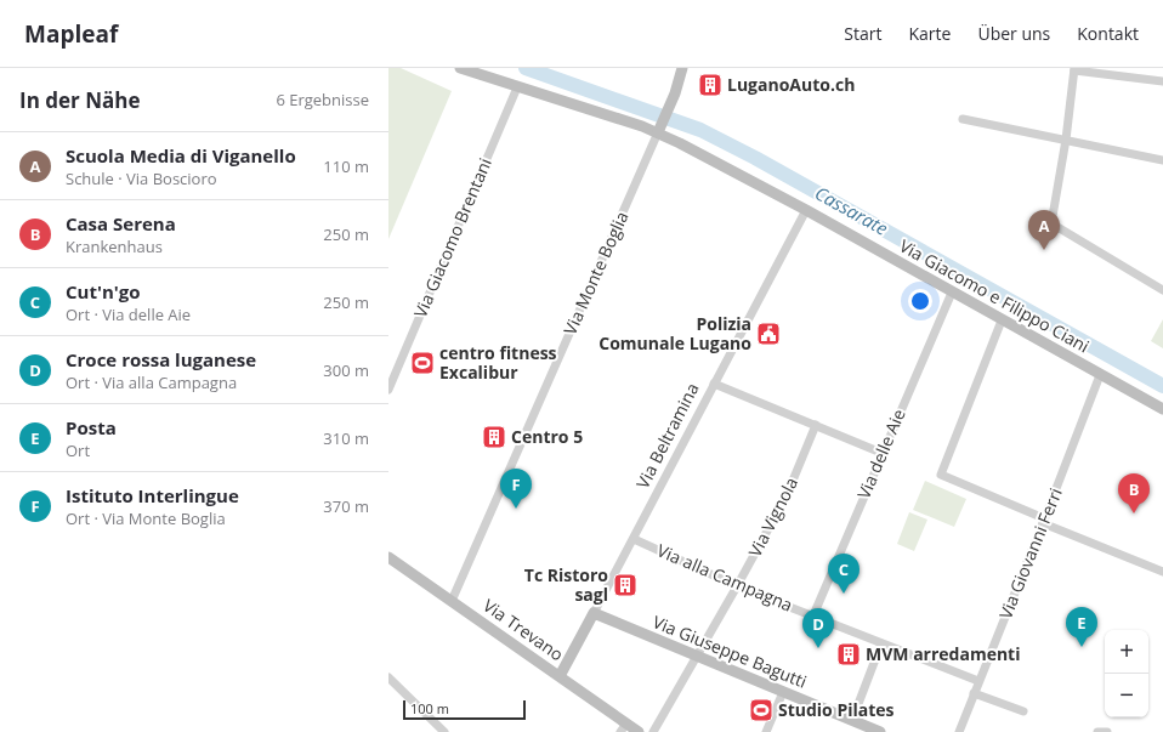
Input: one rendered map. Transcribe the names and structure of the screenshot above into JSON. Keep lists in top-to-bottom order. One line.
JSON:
{"streets":{"main road":["Via Giacomo e Filippo Ciani","Via Beltramina","Via Trevano","Via Giuseppe Bagutti"],"street":["Via Giacomo Brentani","Via Monte Boglia","Via delle Aie","Via Vignola","Via Giovanni Ferri","Via alla Campagna"]},"crossings":[["Via Giacomo Brentani","Via Giacomo e Filippo Ciani"],["Via Monte Boglia","Via Giacomo e Filippo Ciani"],["Via Monte Boglia","Via Trevano"],["Via Giacomo e Filippo Ciani","Via Beltramina"],["Via Giacomo e Filippo Ciani","Via delle Aie"],["Via Giacomo e Filippo Ciani","Via Giovanni Ferri"],["Via Beltramina","Via alla Campagna"],["Via Beltramina","Via Trevano"],["Via Beltramina","Via Giuseppe Bagutti"],["Via delle Aie","Via alla Campagna"],["Via Vignola","Via alla Campagna"],["Via Vignola","Via Giuseppe Bagutti"],["Via Giovanni Ferri","Via alla Campagna"]],"water":["Cassarate"],"places":{"building":["LuganoAuto.ch","Centro 5","Tc Ristoro sagl","MVM arredamenti"],"public building":["Polizia Comunale Lugano"],"sports":["centro fitness Excalibur","Studio Pilates"]},"scale_bar":"100 m","page":{"header":"Mapleaf","nav":["Start","Karte","Über uns","Kontakt"],"heading":["In der Nähe","6 Ergebnisse"],"list":[{"mark":"A","name":"Scuola Media di Viganello","note":"Schule · Via Boscioro","value":"110 m"},{"mark":"B","name":"Casa Serena","note":"Krankenhaus","value":"250 m"},{"mark":"C","name":"Cut'n'go","note":"Ort · Via delle Aie","value":"250 m"},{"mark":"D","name":"Croce rossa luganese","note":"Ort · Via alla Campagna","value":"300 m"},{"mark":"E","name":"Posta","note":"Ort","value":"310 m"},{"mark":"F","name":"Istituto Interlingue","note":"Ort · Via Monte Boglia","value":"370 m"}],"pins":["A","F","B","C","E","D"],"map_buttons":["+","−"],"scale":"100 m"}}
